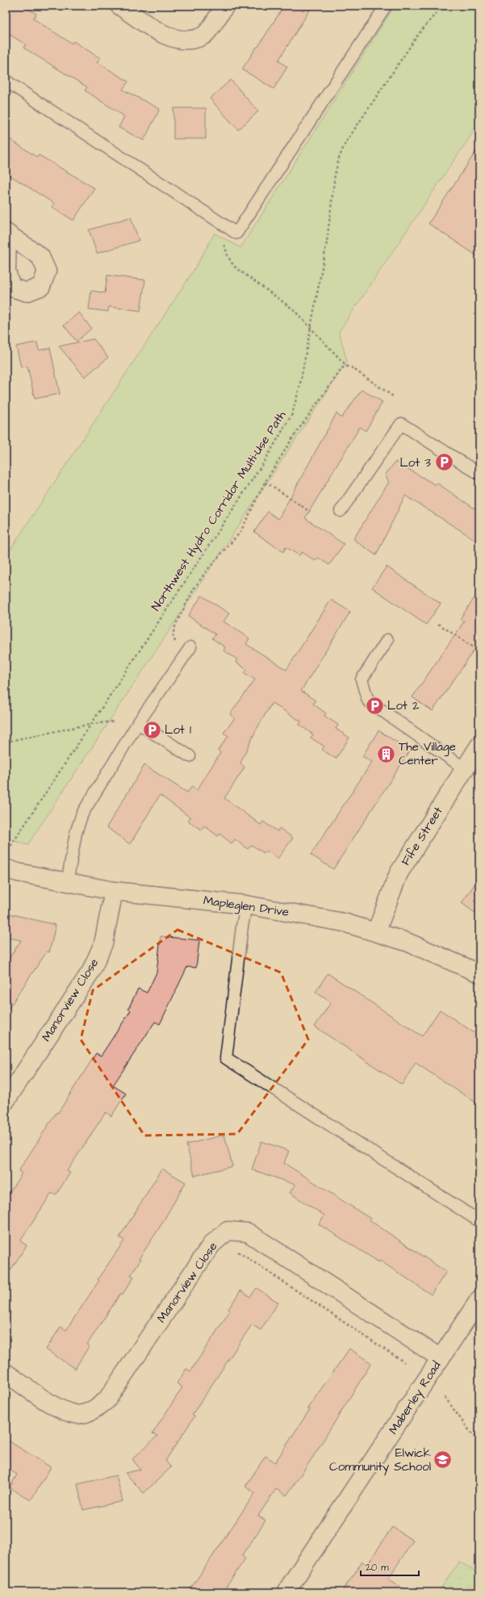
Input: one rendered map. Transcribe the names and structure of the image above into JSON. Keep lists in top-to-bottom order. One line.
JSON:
{"streets":{"street":["Fife Street","Mapleglen Drive","Manorview Close","Maberley Road"],"path":["Northwest Hydro Corridor Multi-Use Path"]},"crossings":[["Fife Street","Mapleglen Drive"],["Mapleglen Drive","Manorview Close"],["Manorview Close","Maberley Road"]],"places":{"parking":["Lot 3","Lot 2","Lot 1"],"building":["The Village Center"],"school or university":["Elwick Community School"]},"scale_bar":"20 m"}
